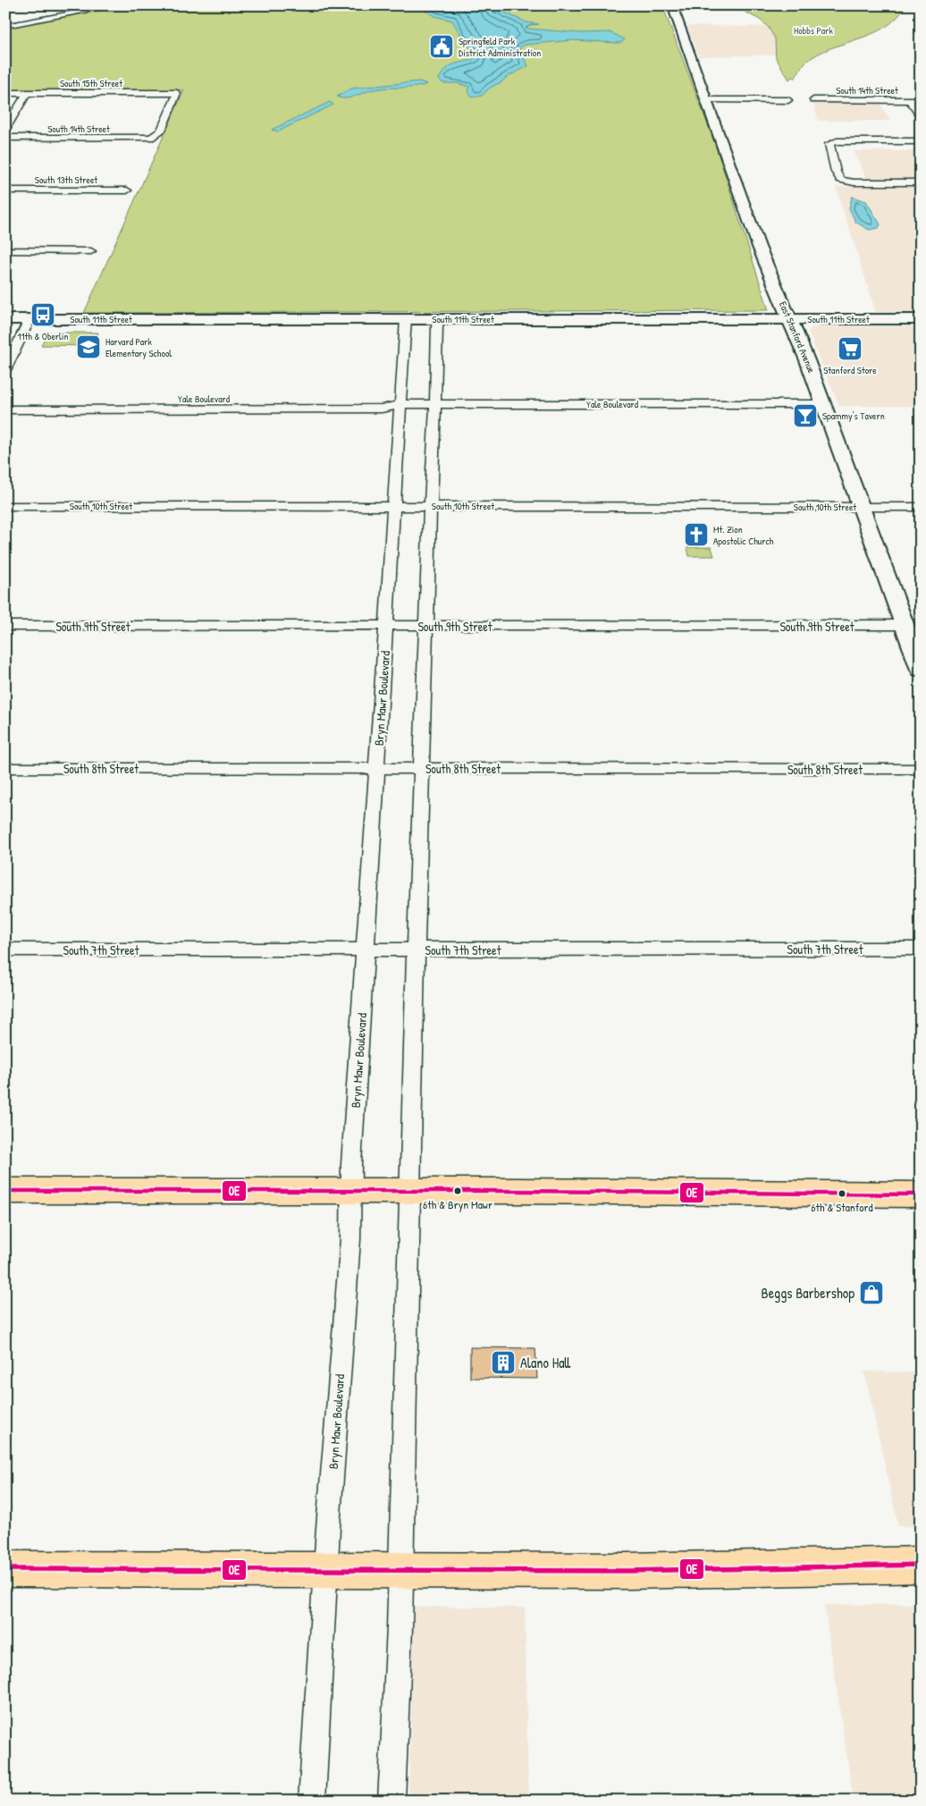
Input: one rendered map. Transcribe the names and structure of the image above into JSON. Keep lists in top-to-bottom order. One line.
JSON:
{"streets":{"main road":["South 11th Street","East Stanford Avenue"],"street":["South 15th Street","South 14th Street","South 13th Street","Yale Boulevard","South 10th Street","South 9th Street","Bryn Mawr Boulevard","South 8th Street","South 7th Street"]},"crossings":[["South 15th Street","South 14th Street"],["South 11th Street","East Stanford Avenue"],["South 11th Street","Bryn Mawr Boulevard"],["East Stanford Avenue","Yale Boulevard"],["East Stanford Avenue","South 10th Street"],["East Stanford Avenue","South 9th Street"],["Yale Boulevard","Bryn Mawr Boulevard"],["South 10th Street","Bryn Mawr Boulevard"],["South 9th Street","Bryn Mawr Boulevard"],["Bryn Mawr Boulevard","South 8th Street"],["Bryn Mawr Boulevard","South 7th Street"]],"parks":["Hobbs Park"],"places":{"public building":["Springfield Park District Administration"],"bus stop":["11th & Oberlin"],"school or university":["Harvard Park Elementary School"],"supermarket":["Stanford Store"],"bar":["Spammy's Tavern"],"church":["Mt. Zion Apostolic Church"],"other":["6th & Bryn Mawr","6th & Stanford"],"shop":["Beggs Barbershop"],"building":["Alano Hall"]},"lines":["transit line 0E"]}
